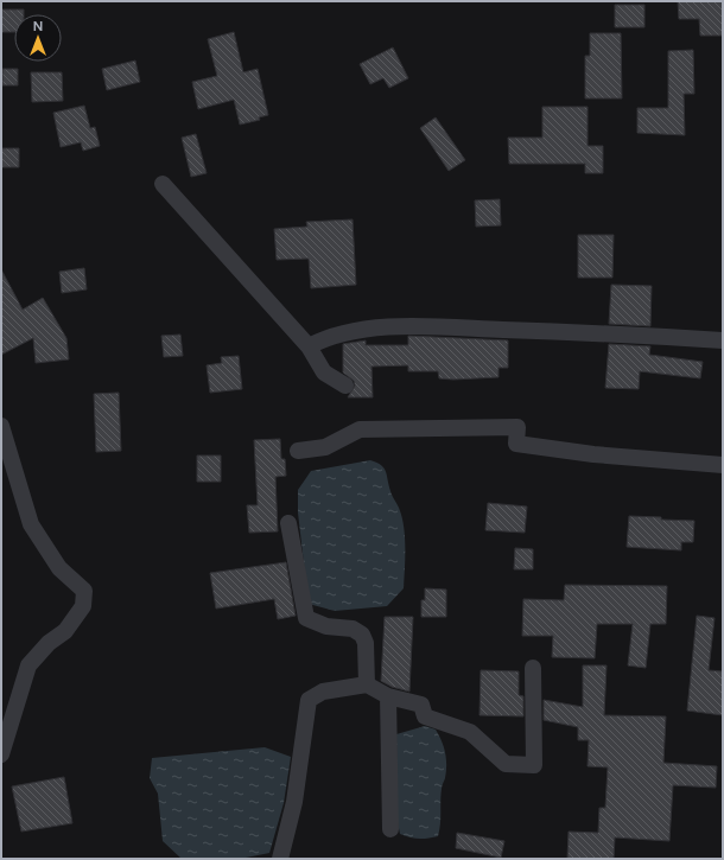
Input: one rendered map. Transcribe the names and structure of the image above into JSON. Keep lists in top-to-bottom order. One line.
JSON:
{"north":"top"}
